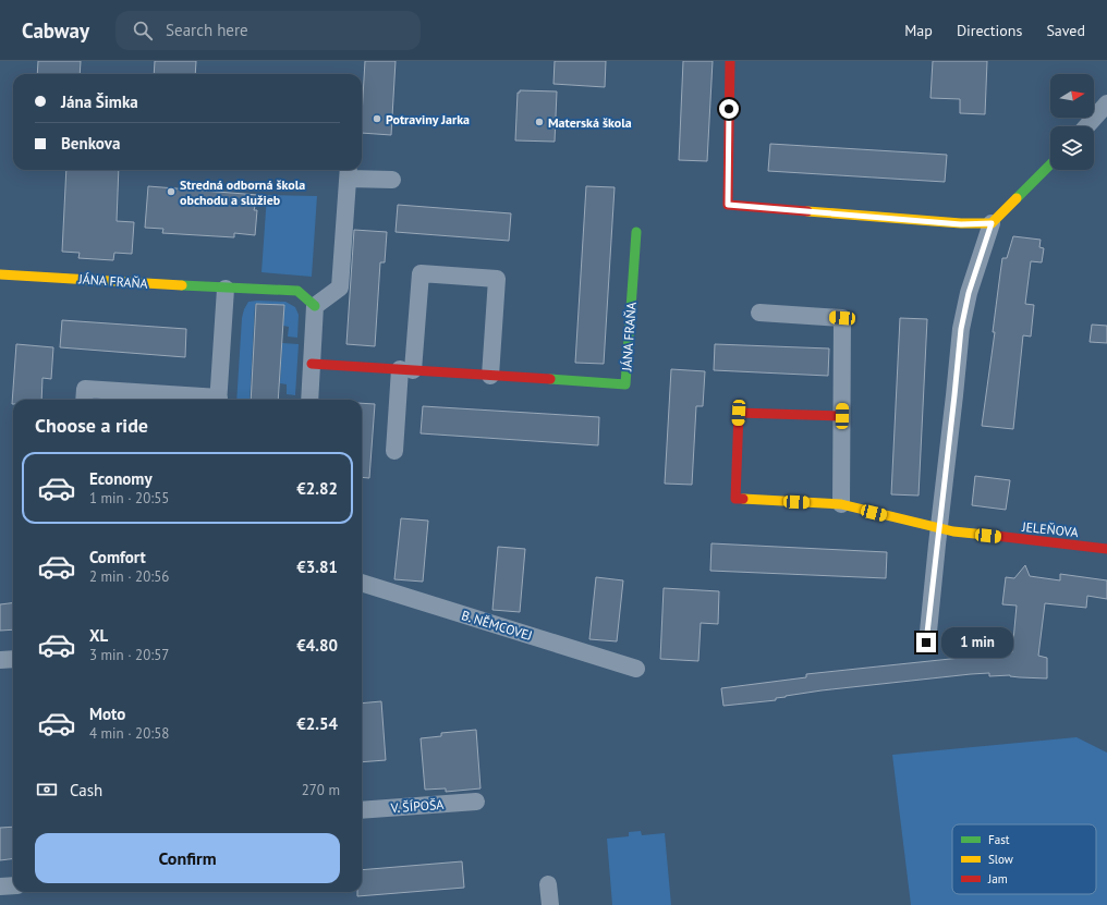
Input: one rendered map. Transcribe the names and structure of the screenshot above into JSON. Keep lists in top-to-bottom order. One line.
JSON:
{"streets":{"street":["JÁNA FRAŇA","JELEŇOVA","B. NĚMCOVEJ","V. ŠÍPOŠA"]},"places":["Potraviny Jarka","Materská škola","Stredná odborná škola obchodu a služieb"],"legend":["Fast","Slow","Jam"],"north":"right","page":{"header":"Cabway","search":"Search here","nav":["Map","Directions","Saved"],"banner":["Jána Šimka","Benkova"],"heading":"Choose a ride","list":[{"name":"Economy","note":"1 min · 20:55","value":"€2.82"},{"name":"Comfort","note":"2 min · 20:56","value":"€3.81"},{"name":"XL","note":"3 min · 20:57","value":"€4.80"},{"name":"Moto","note":"4 min · 20:58","value":"€2.54"}],"bubble":"1 min","pay":["Cash","270 m"],"buttons":"Confirm"}}
